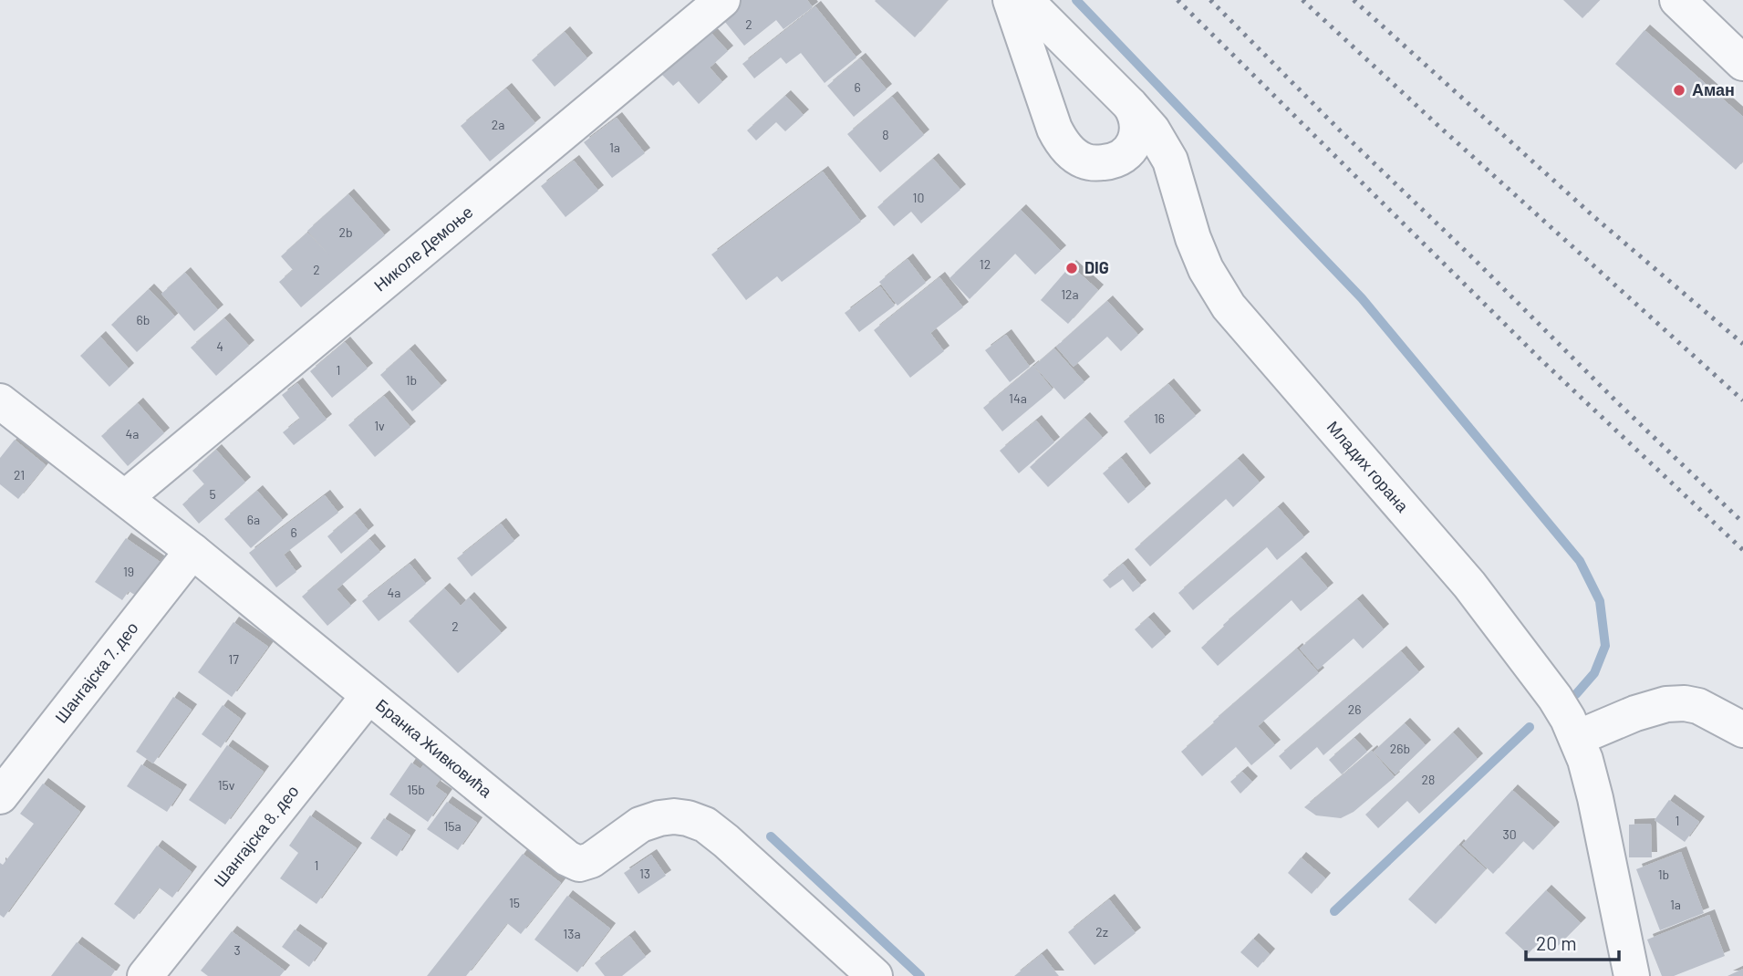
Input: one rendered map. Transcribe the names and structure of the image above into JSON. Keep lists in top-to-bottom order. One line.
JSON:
{"streets":{"street":["Николе Демоње","Младих горана","Шангајска 7. део","Бранка Живковића","Шангајска 8. део"]},"crossings":[["Николе Демоње","Бранка Живковића"],["Шангајска 7. део","Бранка Живковића"],["Бранка Живковића","Шангајска 8. део"]],"places":["Аман","DIG"],"house_numbers":["2","6","2a","8","1a","10","2b","12","2","12a","6b","4","1","1b","14a","16","1v","4a","21","5","6a","6","19","4a","2","17","26","26b","28","15v","15b","1","15a","30","1","13","1b","15","1a","2z","13a","3"],"scale_bar":"20 m"}
